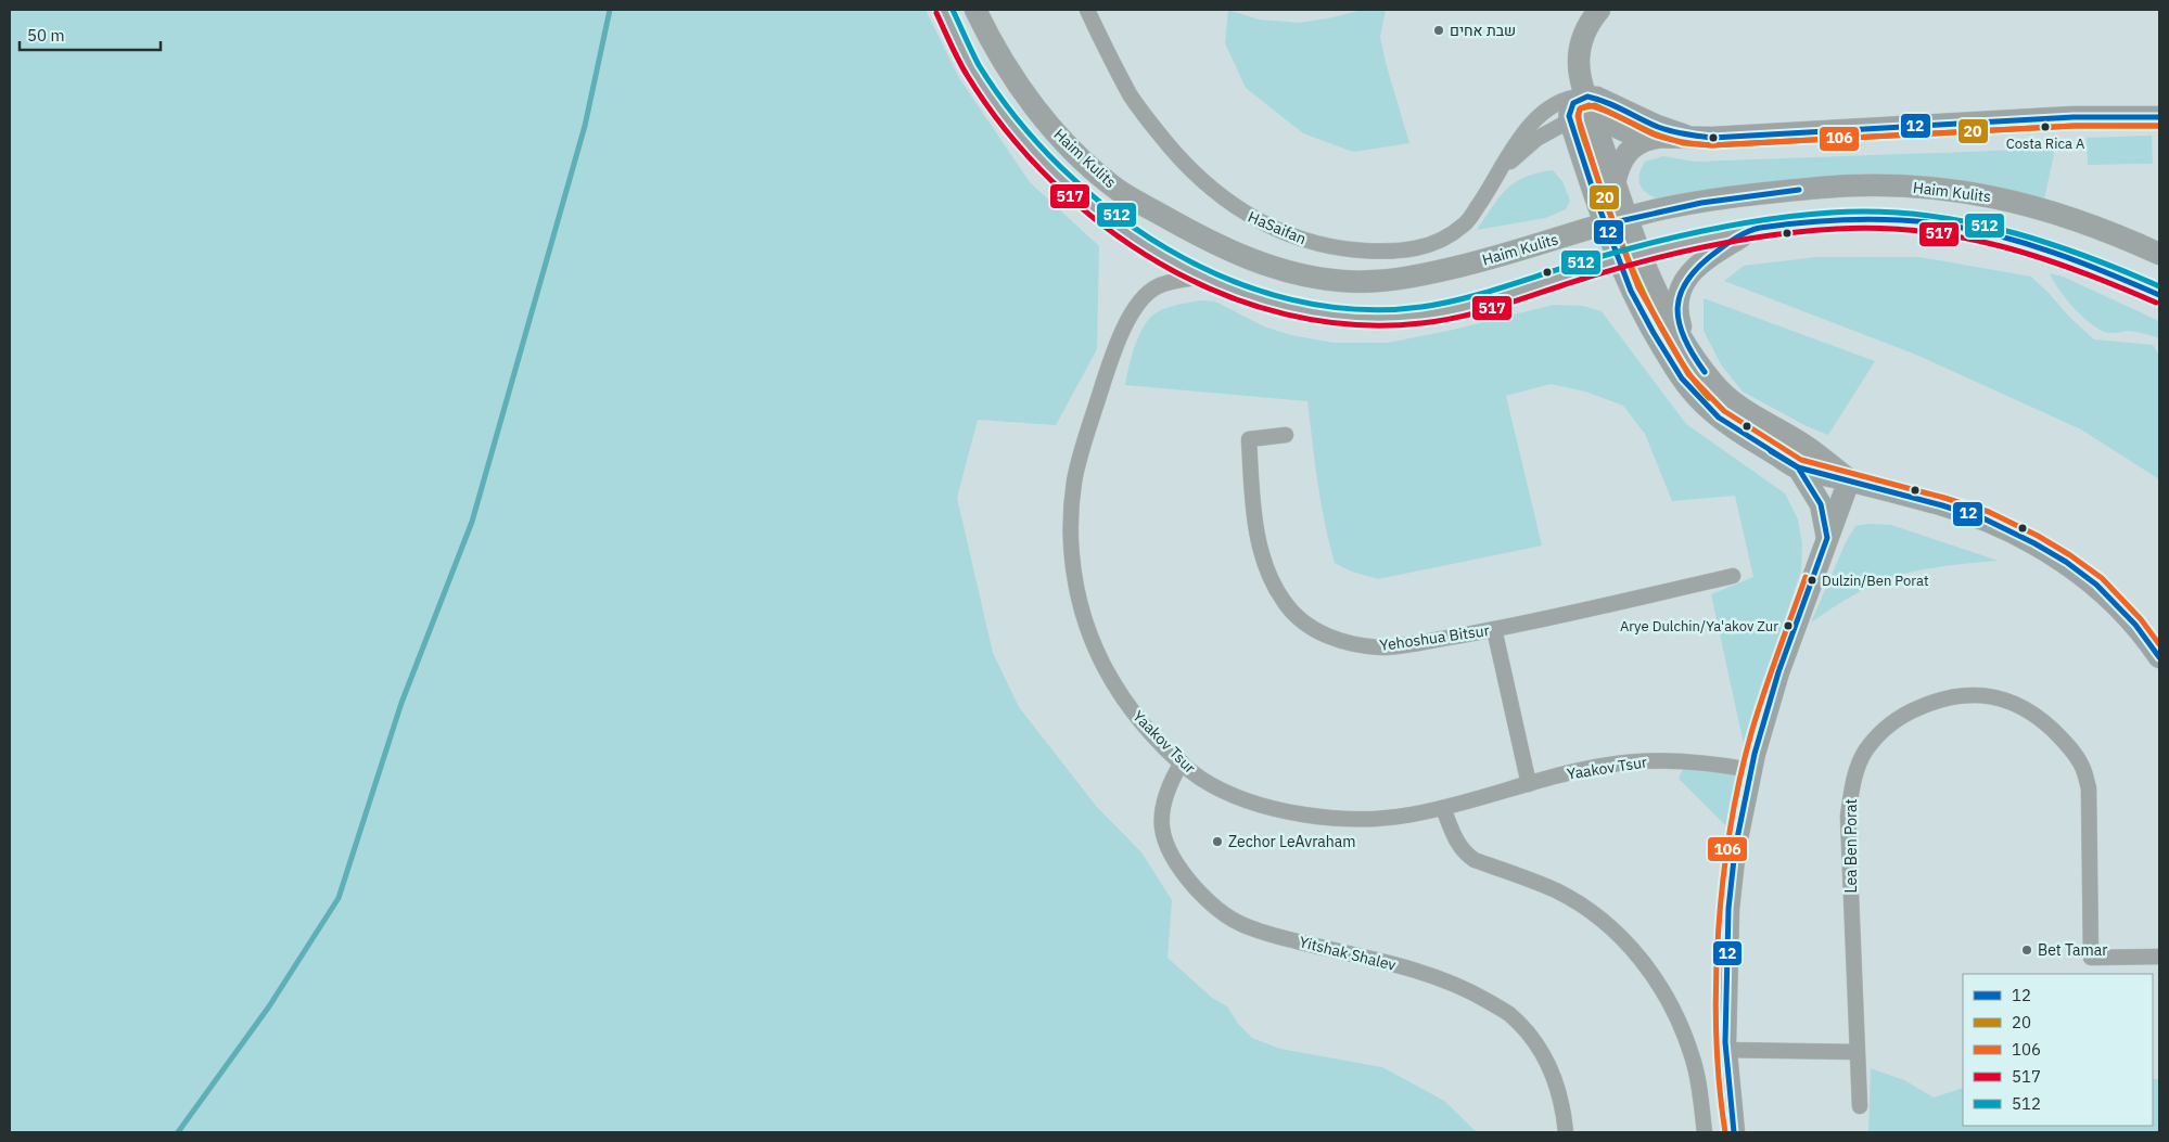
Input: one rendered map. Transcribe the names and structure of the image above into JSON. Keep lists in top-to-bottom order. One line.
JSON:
{"streets":{"street":["Haim Kulits","HaSaifan","Yehoshua Bitsur","Yaakov Tsur","Lea Ben Porat","Yitshak Shalev"]},"crossings":[["Haim Kulits","Yaakov Tsur"],["Yaakov Tsur","Yitshak Shalev"]],"places":["שבת אחים","Costa Rica A","Dulzin/Ben Porat","Arye Dulchin/Ya'akov Zur","Zechor LeAvraham","Bet Tamar"],"lines":["transit line 512","transit line 517","transit line 12","transit line 20","transit line 106"],"legend":["12","20","106","517","512"],"scale_bar":"50 m"}
